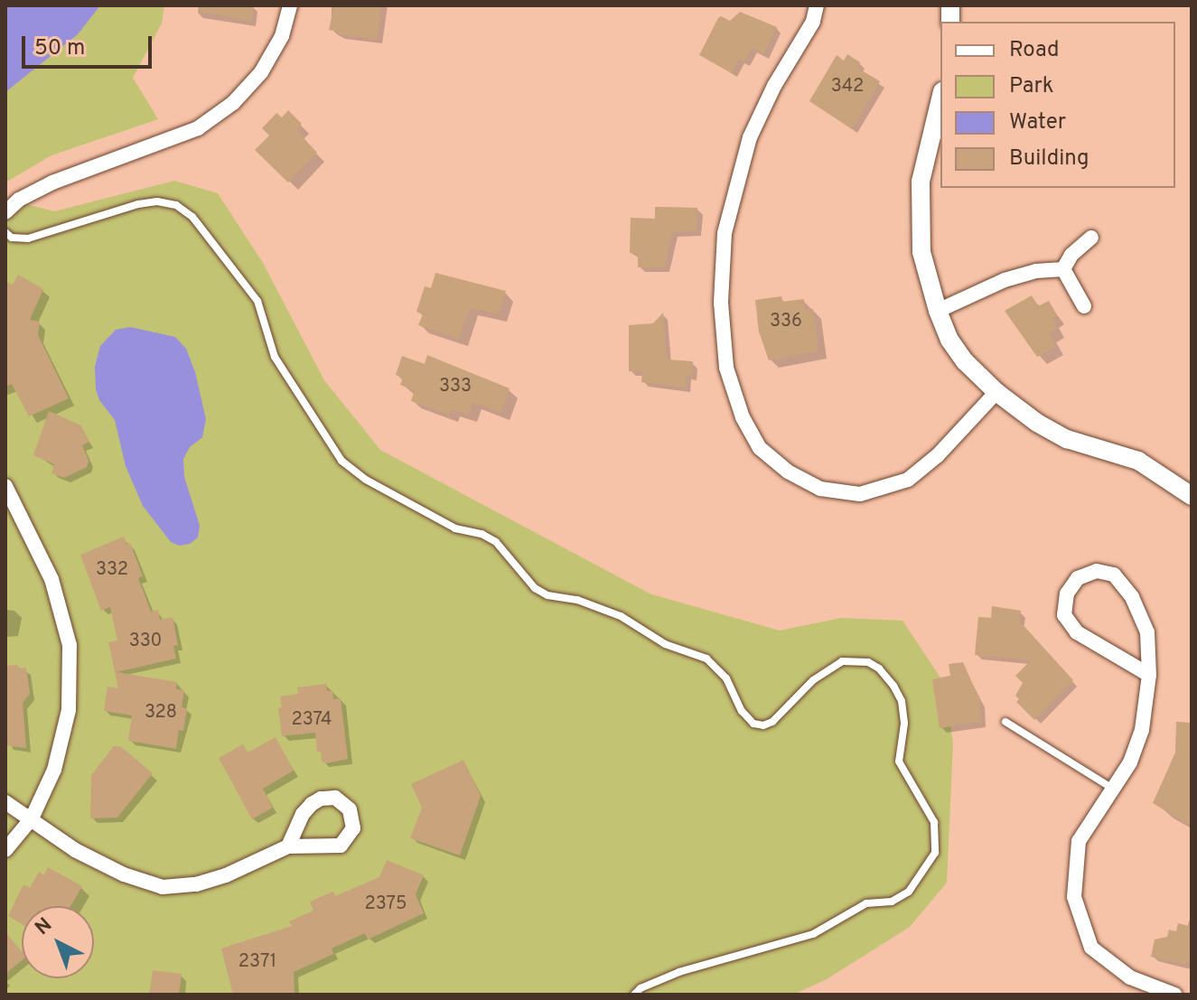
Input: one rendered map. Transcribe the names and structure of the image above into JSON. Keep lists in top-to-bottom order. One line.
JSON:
{"house_numbers":["342","336","333","332","330","328","2374","2375","2371"],"legend":["Road","Park","Water","Building"],"scale_bar":"50 m","north":"top left"}
